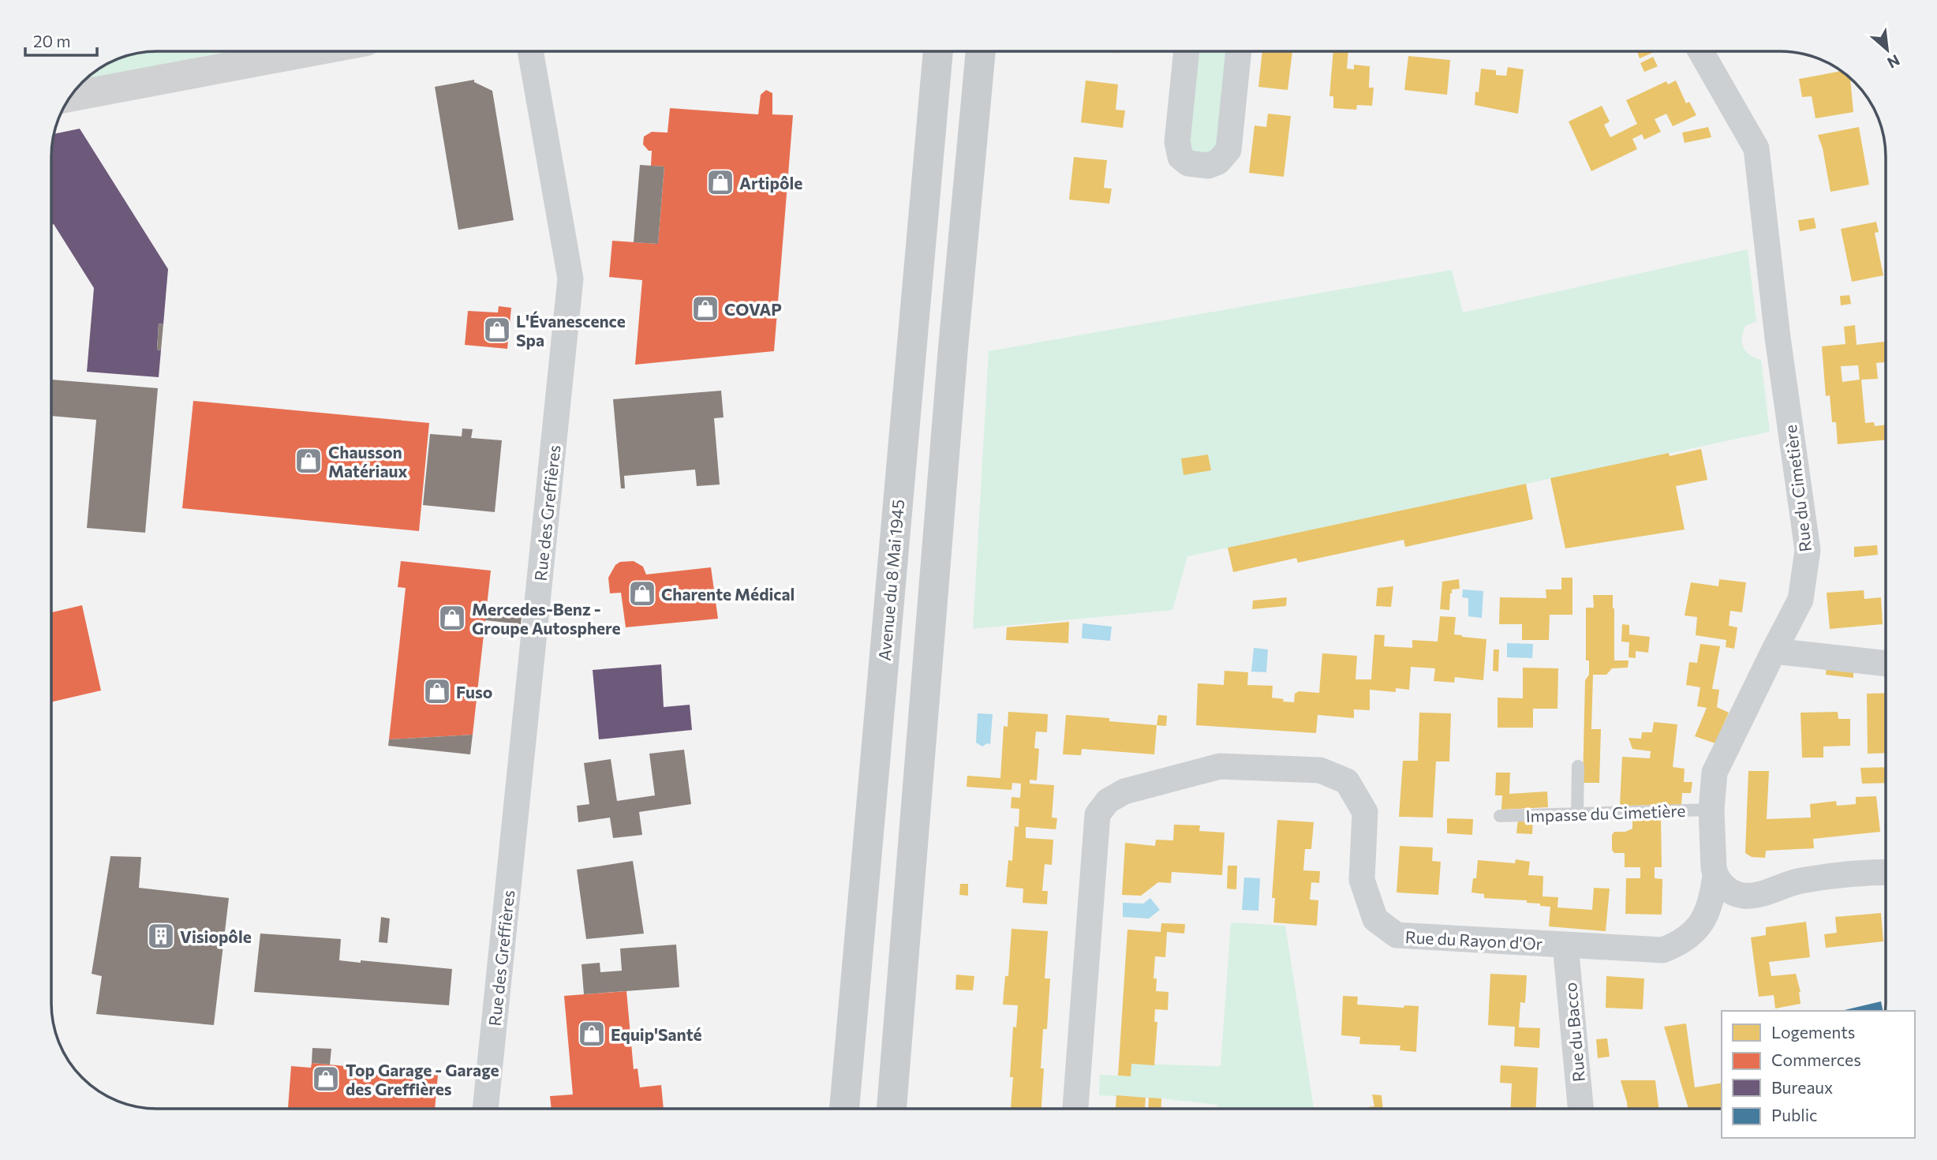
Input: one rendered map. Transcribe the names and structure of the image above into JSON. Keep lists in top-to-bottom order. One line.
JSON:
{"streets":{"main road":["Avenue du 8 Mai 1945"],"street":["Rue du Cimetière","Rue des Greffières","Rue du Rayon d'Or","Rue du Bacco"],"lane":["Impasse du Cimetière"]},"crossings":[["Rue du Cimetière","Impasse du Cimetière"],["Rue du Cimetière","Rue du Rayon d'Or"],["Rue du Rayon d'Or","Rue du Bacco"]],"places":{"shop":["Artipôle","COVAP","L'Évanescence Spa","Chausson Matériaux","Charente Médical","Mercedes-Benz - Groupe Autosphere","Fuso","Equip'Santé","Top Garage - Garage des Greffières"],"building":["Visiopôle"]},"legend":["Logements","Commerces","Bureaux","Public"],"scale_bar":"20 m","north":"bottom right"}
